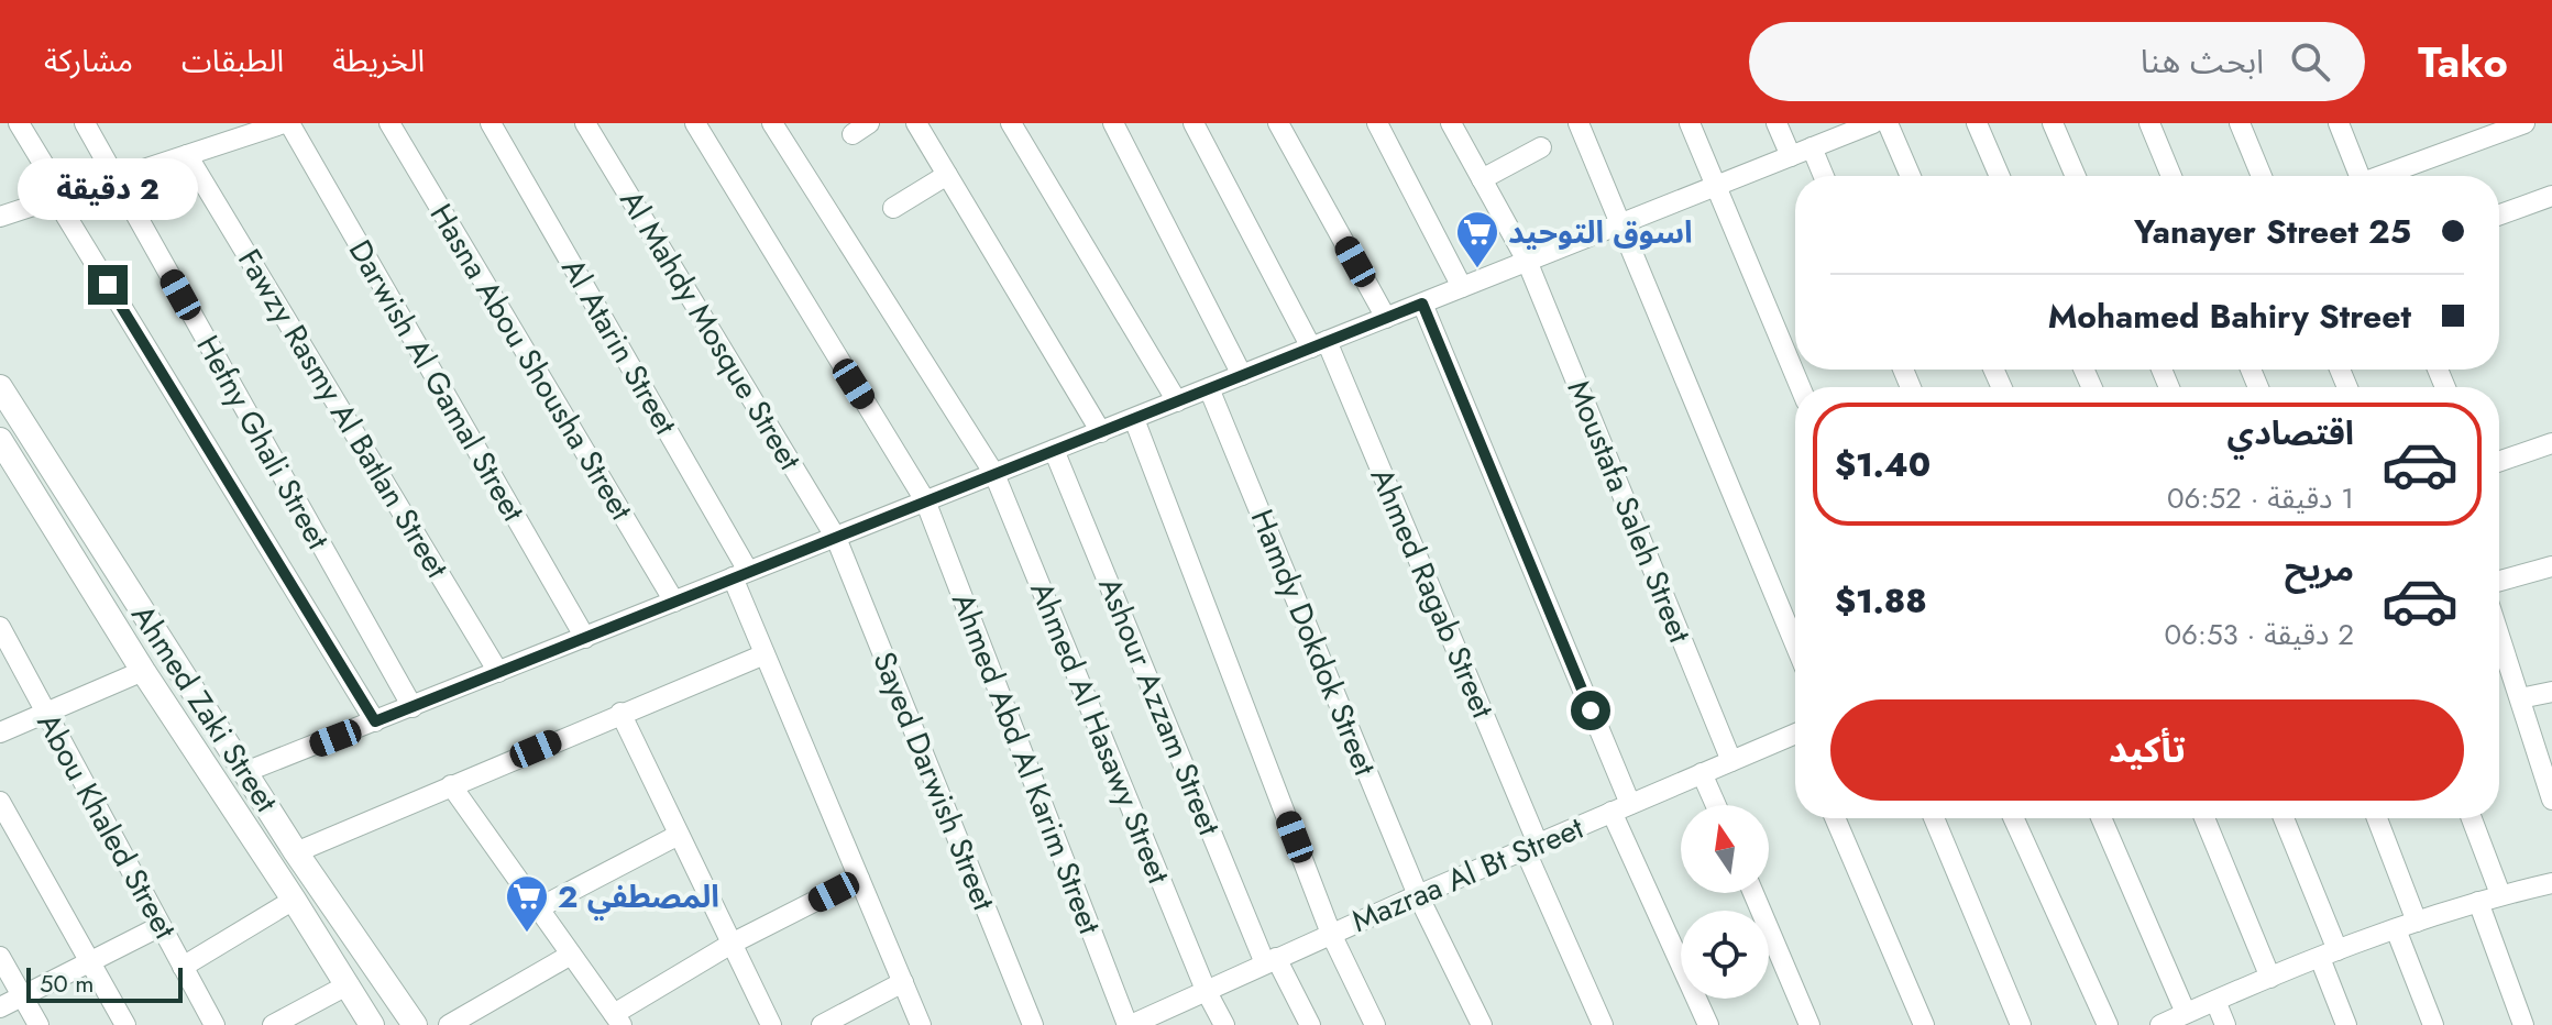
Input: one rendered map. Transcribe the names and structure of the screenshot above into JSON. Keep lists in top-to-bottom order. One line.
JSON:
{"streets":{"street":["Al Mahdy Mosque Street","Al Atarin Street","Hasna Abou Shousha Street","Darwish Al Gamal Street","Fawzy Rasmy Al Batlan Street","Hefny Ghali Street","Moustafa Saleh Street","Ahmed Ragab Street","Hamdy Dokdok Street","Ashour Azzam Street","Ahmed Zaki Street","Ahmed Al Hasawy Street","Ahmed Abd Al Karim Street","Sayed Darwish Street","Abou Khaled Street","Mazraa Al Bt Street"]},"crossings":[["Al Mahdy Mosque Street","Sayed Darwish Street"],["Moustafa Saleh Street","Mazraa Al Bt Street"],["Ahmed Ragab Street","Mazraa Al Bt Street"],["Hamdy Dokdok Street","Mazraa Al Bt Street"],["Ashour Azzam Street","Mazraa Al Bt Street"],["Ahmed Al Hasawy Street","Mazraa Al Bt Street"],["Ahmed Abd Al Karim Street","Mazraa Al Bt Street"]],"places":{"supermarket":["اسوق التوحيد","المصطفي 2"]},"scale_bar":"50 m","north":"top","page":{"header":"Tako","search":"ابحث هنا","nav":["الخريطة","الطبقات","مشاركة"],"bubble":"2 دقيقة","banner":["25 Yanayer Street","Mohamed Bahiry Street"],"list":[{"name":"اقتصادي","note":"1 دقيقة · 06:52","value":"$1.40"},{"name":"مريح","note":"2 دقيقة · 06:53","value":"$1.88"}],"buttons":"تأكيد","scale":"50 m"}}
